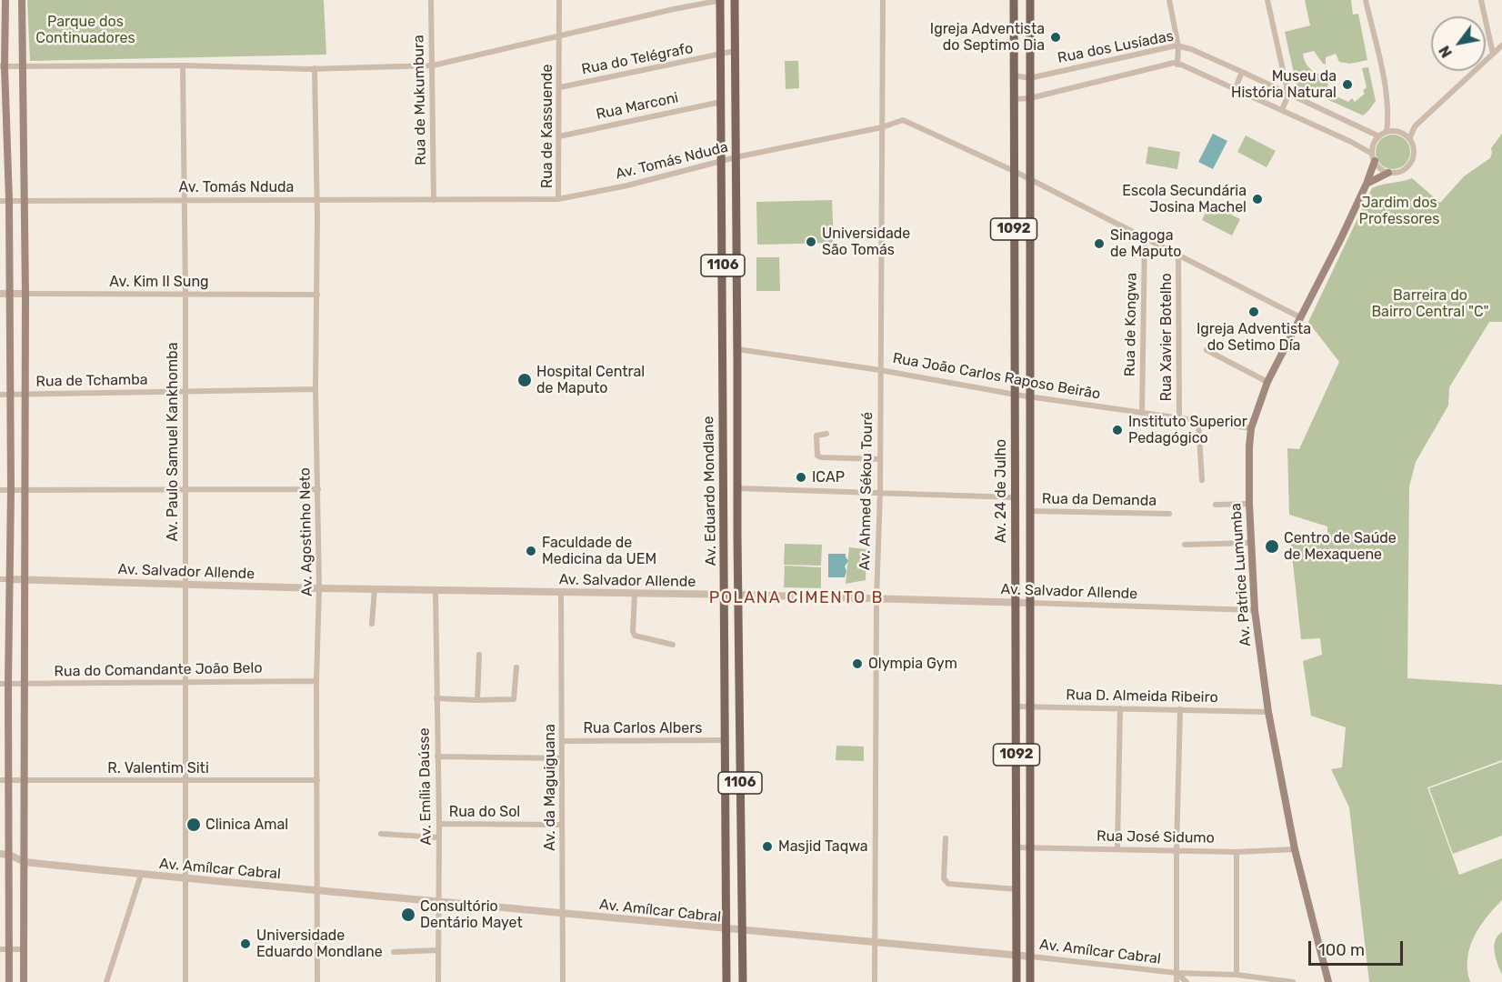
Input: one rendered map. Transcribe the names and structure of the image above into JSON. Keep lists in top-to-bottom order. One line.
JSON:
{"streets":{"main road":["1092","1106","Av. Eduardo Mondlane","Av. 24 de Julho","Av. Patrice Lumumba"],"street":["Rua dos Lusíadas","Rua do Telégrafo","Rua de Mukumbura","Rua Marconi","Rua de Kassuende","Av. Tomás Nduda","Av. Kim II Sung","Rua de Kongwa","Rua Xavier Botelho","Rua João Carlos Raposo Beirão","Rua de Tchamba","Av. Paulo Samuel Kankhomba","Av. Ahmed Sékou Touré","Rua da Demanda","Av. Agostinho Neto","Av. Salvador Allende","Rua do Comandante João Belo","Rua D. Almeida Ribeiro","Rua Carlos Albers","R. Valentim Siti","Av. Emília Daússe","Av. da Maguiguana","Rua do Sol","Rua José Sidumo","Av. Amílcar Cabral"]},"crossings":[["Rua dos Lusíadas","Av. 24 de Julho"],["Rua dos Lusíadas","Av. Patrice Lumumba"],["Rua do Telégrafo","Rua de Kassuende"],["Rua do Telégrafo","Av. Eduardo Mondlane"],["Rua de Mukumbura","Av. Tomás Nduda"],["Rua Marconi","Rua de Kassuende"],["Rua Marconi","Av. Eduardo Mondlane"],["Rua de Kassuende","Av. Tomás Nduda"],["Av. Tomás Nduda","Rua de Kongwa"],["Av. Tomás Nduda","Rua Xavier Botelho"],["Av. Tomás Nduda","Av. Paulo Samuel Kankhomba"],["Av. Tomás Nduda","Av. Eduardo Mondlane"],["Av. Tomás Nduda","Av. Ahmed Sékou Touré"],["Av. Tomás Nduda","Av. 24 de Julho"],["Av. Tomás Nduda","Av. Agostinho Neto"],["Av. Tomás Nduda","Av. Patrice Lumumba"],["1106","Av. Eduardo Mondlane"],["1106","Av. Amílcar Cabral"],["Av. Kim II Sung","Av. Paulo Samuel Kankhomba"],["Av. Kim II Sung","Av. Agostinho Neto"],["Rua de Kongwa","Rua João Carlos Raposo Beirão"],["Rua Xavier Botelho","Rua João Carlos Raposo Beirão"],["Rua João Carlos Raposo Beirão","Av. Eduardo Mondlane"],["Rua João Carlos Raposo Beirão","Av. Ahmed Sékou Touré"],["Rua João Carlos Raposo Beirão","Av. 24 de Julho"],["Rua João Carlos Raposo Beirão","Av. Patrice Lumumba"],["Rua de Tchamba","Av. Paulo Samuel Kankhomba"],["Rua de Tchamba","Av. Agostinho Neto"],["Av. Paulo Samuel Kankhomba","Av. Salvador Allende"],["Av. Paulo Samuel Kankhomba","Rua do Comandante João Belo"],["Av. Paulo Samuel Kankhomba","R. Valentim Siti"],["Av. Paulo Samuel Kankhomba","Av. Amílcar Cabral"],["Av. Eduardo Mondlane","Av. Salvador Allende"],["Av. Eduardo Mondlane","Rua Carlos Albers"],["Av. Eduardo Mondlane","Av. Amílcar Cabral"],["Av. Ahmed Sékou Touré","Av. Salvador Allende"],["Av. Ahmed Sékou Touré","Av. Amílcar Cabral"],["Av. 24 de Julho","Rua da Demanda"],["Av. 24 de Julho","Av. Salvador Allende"],["Av. 24 de Julho","Rua D. Almeida Ribeiro"],["Av. 24 de Julho","Rua José Sidumo"],["Av. 24 de Julho","Av. Amílcar Cabral"],["Av. Agostinho Neto","Av. Salvador Allende"],["Av. Agostinho Neto","Rua do Comandante João Belo"],["Av. Agostinho Neto","R. Valentim Siti"],["Av. Agostinho Neto","Av. Amílcar Cabral"],["Av. Salvador Allende","Av. Patrice Lumumba"],["Av. Salvador Allende","Av. Emília Daússe"],["Av. Salvador Allende","Av. da Maguiguana"],["Av. Patrice Lumumba","Rua D. Almeida Ribeiro"],["Av. Patrice Lumumba","Rua José Sidumo"],["Rua Carlos Albers","Av. da Maguiguana"],["Av. Emília Daússe","Rua do Sol"],["Av. Emília Daússe","Av. Amílcar Cabral"],["Av. da Maguiguana","Rua do Sol"],["Av. da Maguiguana","Av. Amílcar Cabral"]],"districts":["POLANA CIMENTO B"],"parks":["Parque dos Continuadores","Jardim dos Professores","Barreira do Bairro Central \"C\""],"places":["Igreja Adventista do Septimo Dia","Museu da História Natural","Escola Secundária Josina Machel","Universidade São Tomás","Sinagoga de Maputo","Igreja Adventista do Setimo Día","Hospital Central de Maputo","Instituto Superior Pedagógico","ICAP","Centro de Saúde de Mexaquene","Faculdade de Medicina da UEM","Olympia Gym","Clinica Amal","Masjid Taqwa","Consultório Dentário Mayet","Universidade Eduardo Mondlane"],"scale_bar":"100 m","north":"bottom left"}
